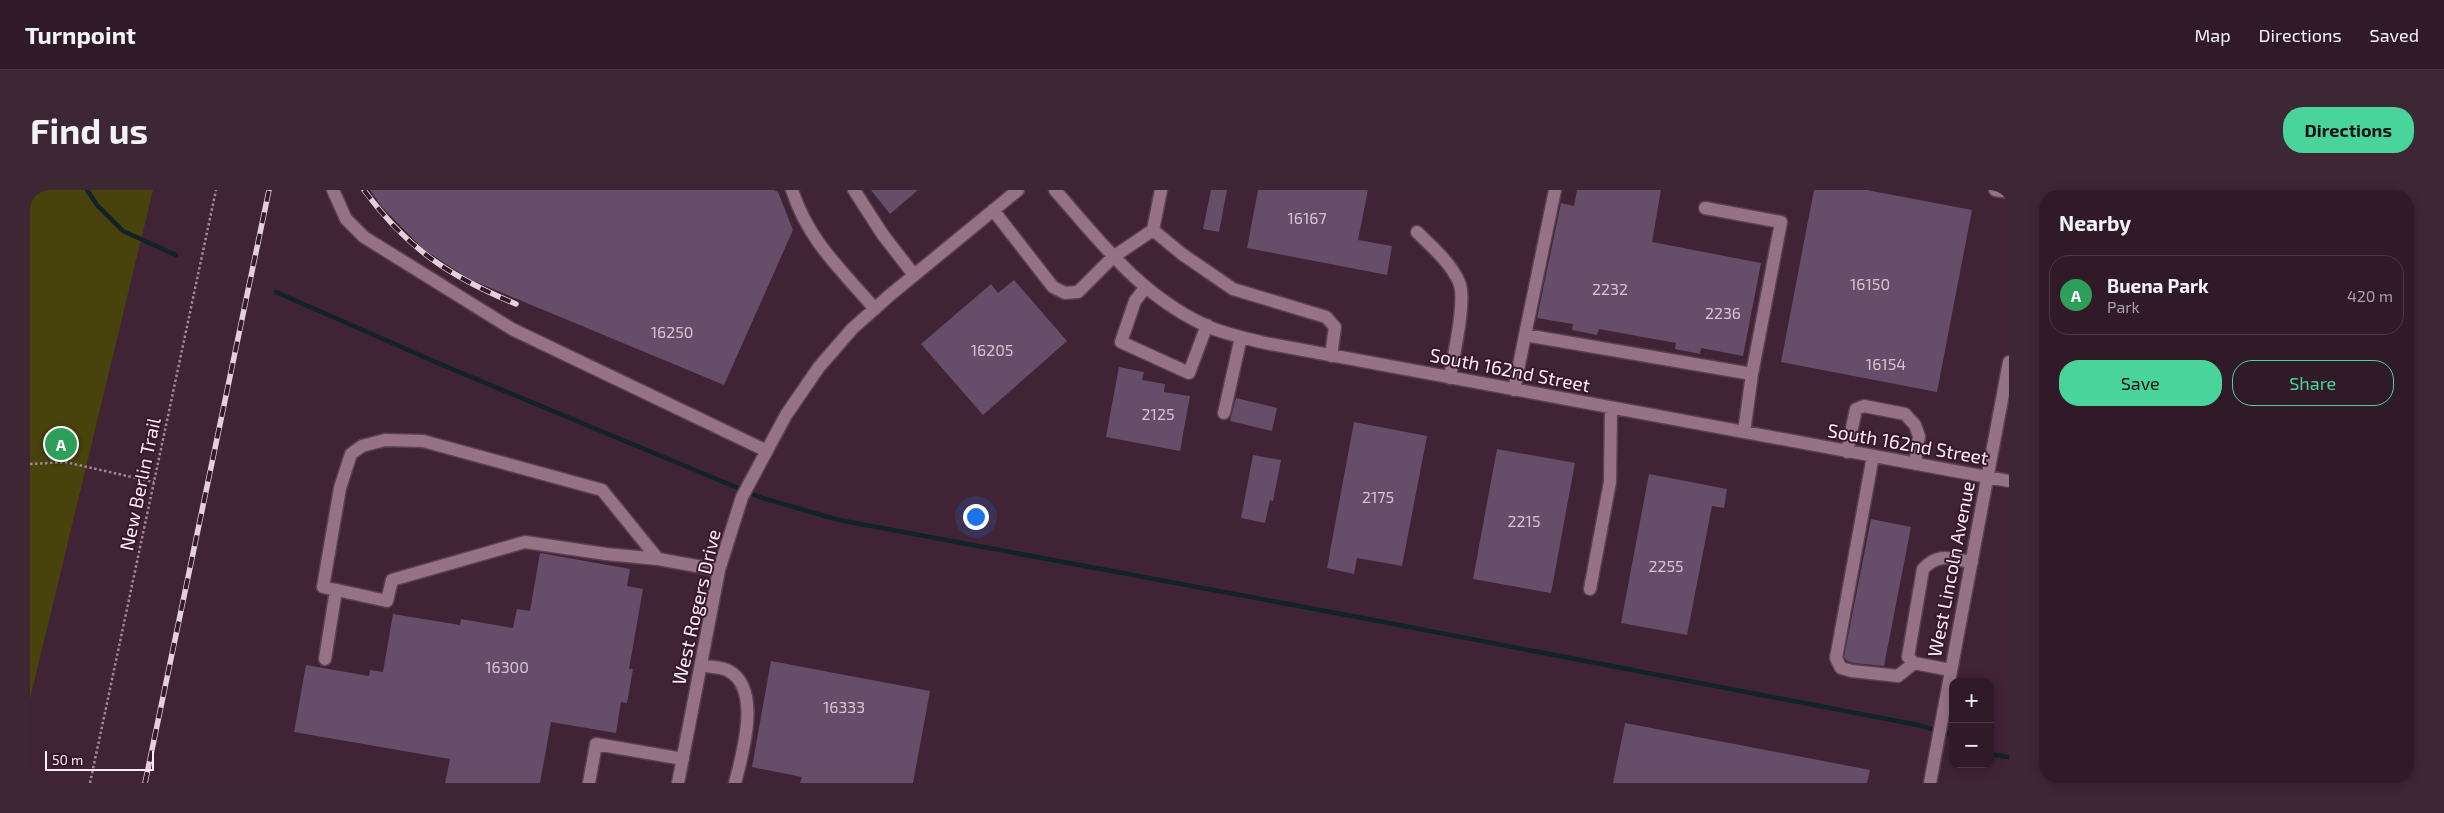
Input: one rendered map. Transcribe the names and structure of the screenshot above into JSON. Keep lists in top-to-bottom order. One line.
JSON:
{"streets":{"street":["South 162nd Street","West Lincoln Avenue","West Rogers Drive"],"path":["New Berlin Trail"]},"crossings":[["South 162nd Street","West Lincoln Avenue"]],"house_numbers":["16167","16150","2232","2236","16250","16205","16154","2125","2175","2215","2255","16300","16333"],"scale_bar":"50 m","page":{"header":"Turnpoint","nav":["Map","Directions","Saved"],"buttons":["Directions",["Save","Share"]],"title":"Find us","heading":"Nearby","list":[{"mark":"A","name":"Buena Park","note":"Park","value":"420 m"}],"pins":"A","map_buttons":["+","−"],"scale":"50 m"}}
